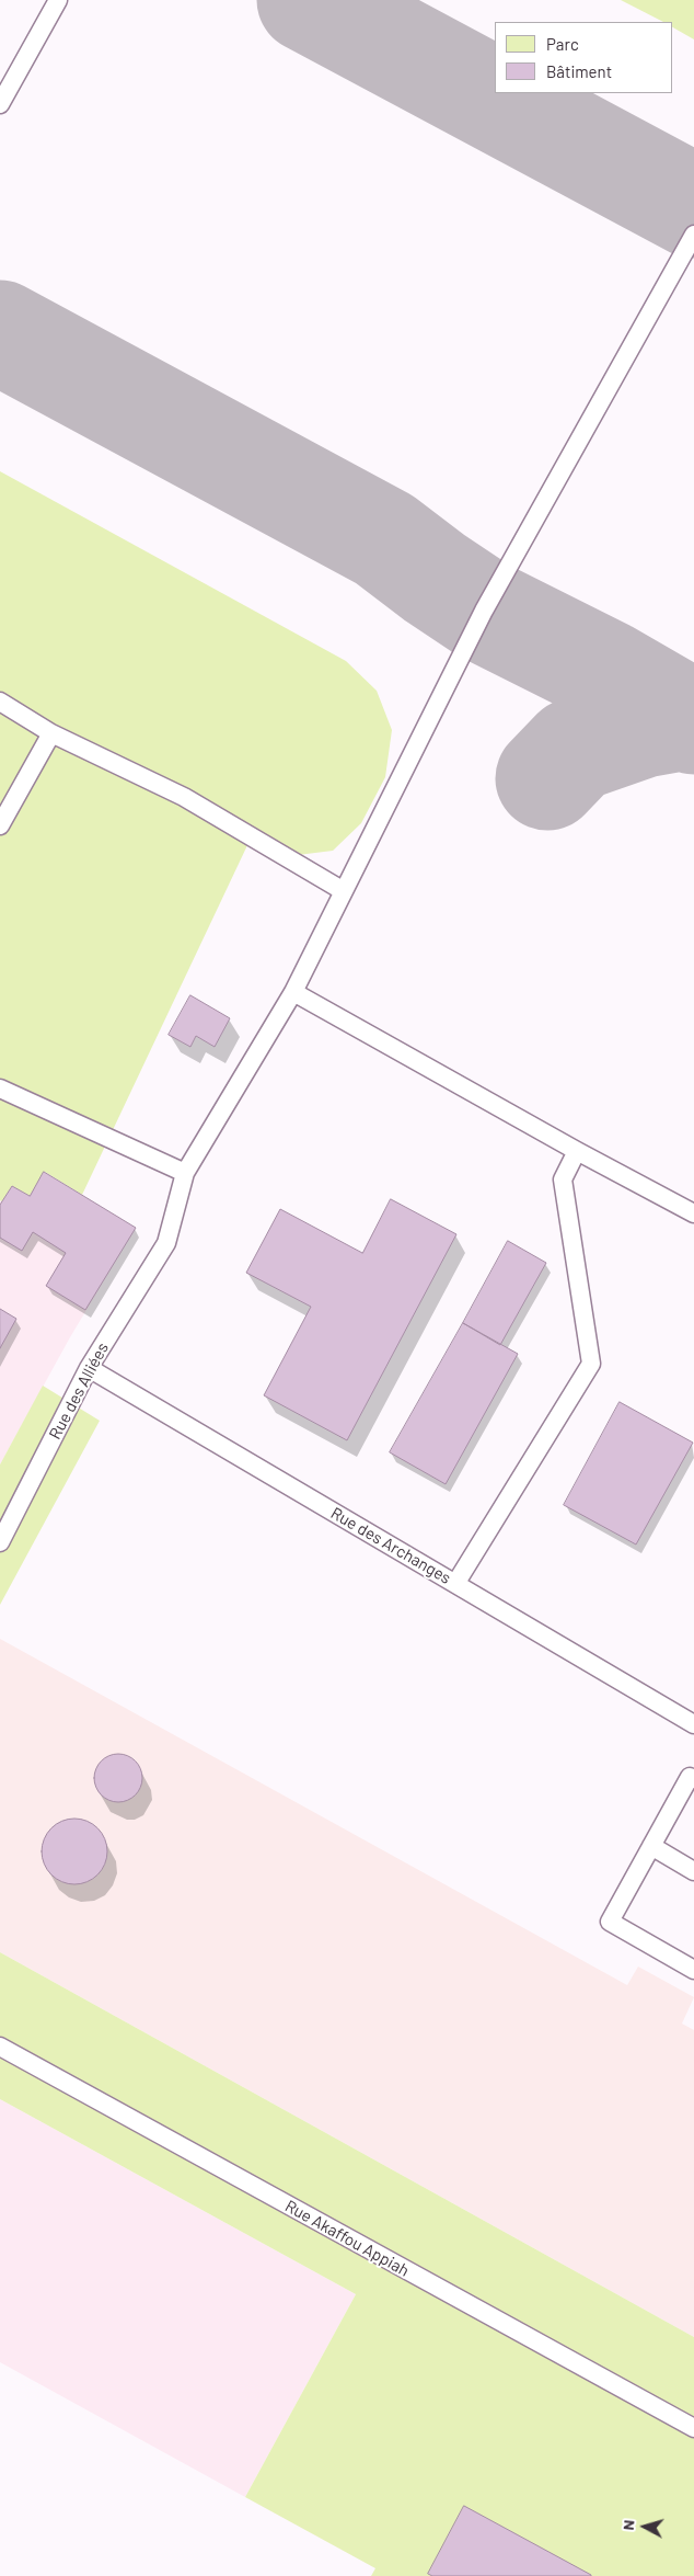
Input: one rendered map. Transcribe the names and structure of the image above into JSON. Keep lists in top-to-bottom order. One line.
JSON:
{"streets":{"lane":["Rue des Alliées","Rue des Archanges","Rue Akaffou Appiah"]},"crossings":[["Rue des Alliées","Rue des Archanges"]],"legend":["Parc","Bâtiment"],"north":"left"}
